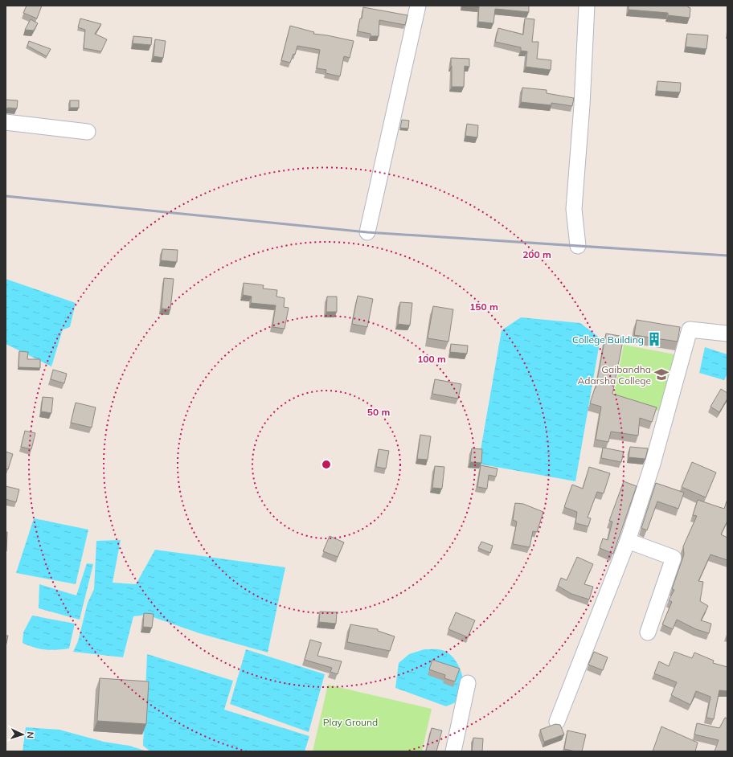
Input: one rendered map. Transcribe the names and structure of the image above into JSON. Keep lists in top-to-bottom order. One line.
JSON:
{"parks":["Play Ground"],"places":{"building":["College Building"],"school or university":["Gaibandha Adarsha College"]},"north":"right","rings":["200 m","150 m","100 m","50 m"]}
